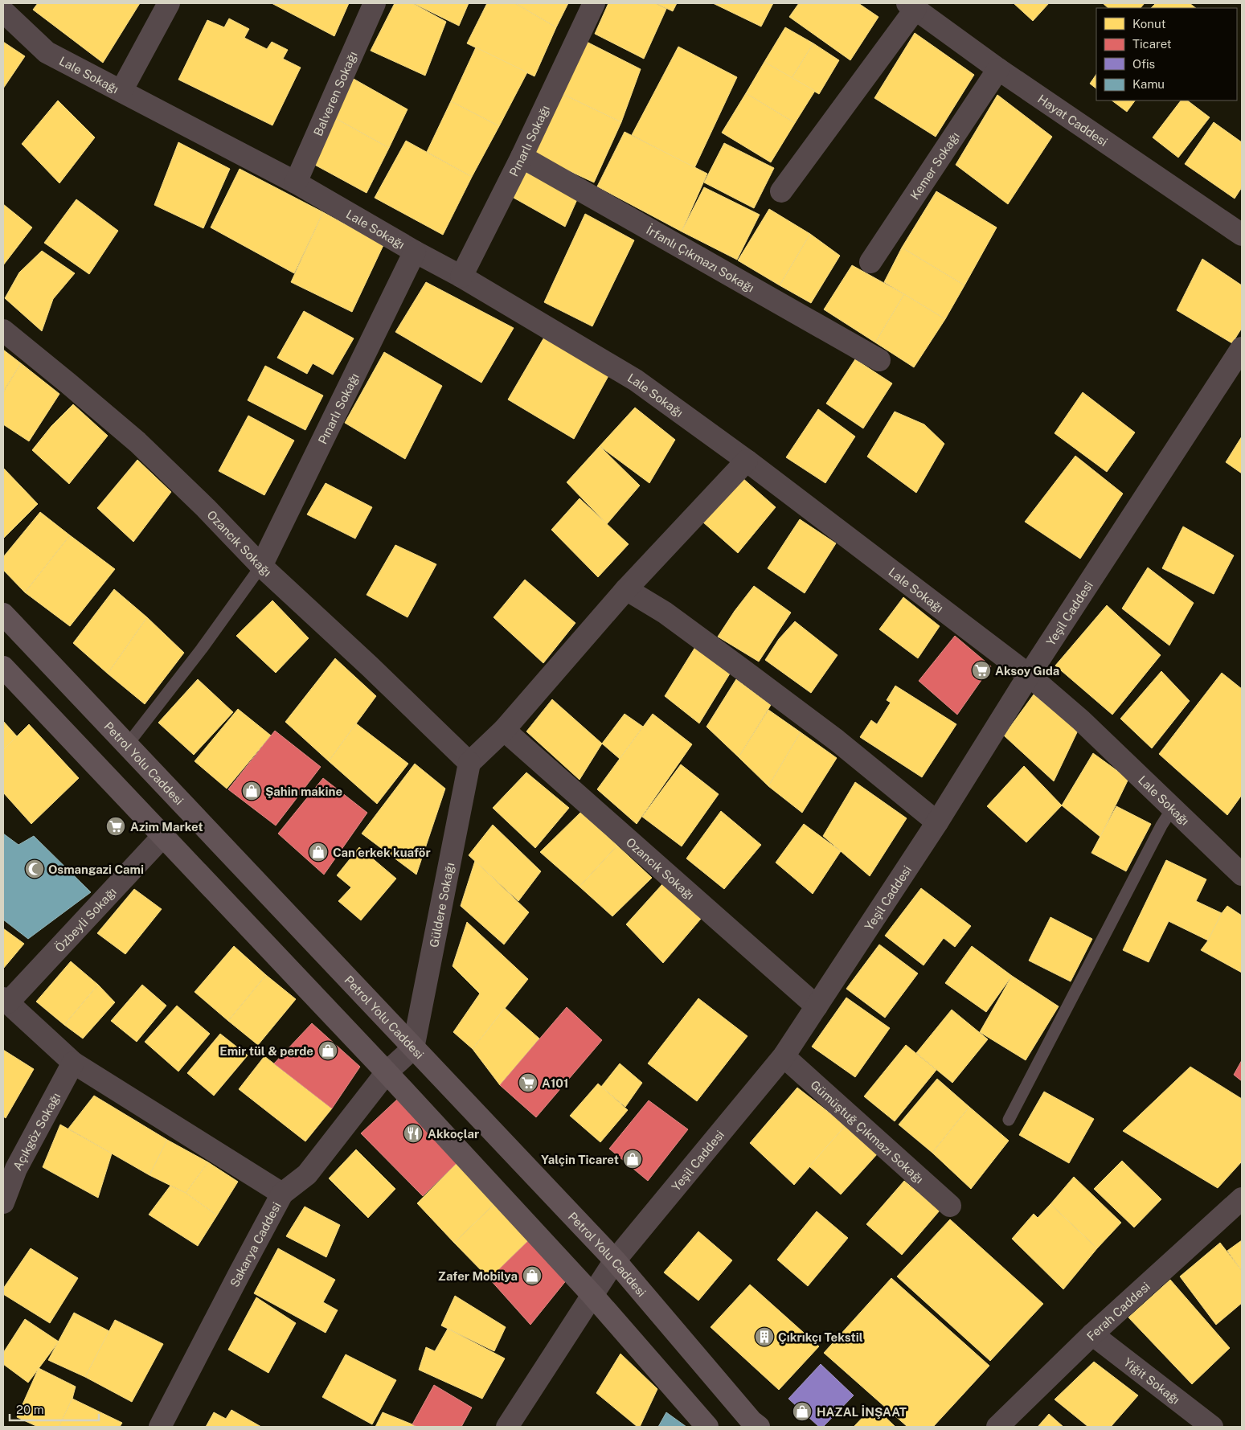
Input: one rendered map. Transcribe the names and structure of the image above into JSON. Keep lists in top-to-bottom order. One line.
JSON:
{"streets":{"main road":["Petrol Yolu Caddesi"],"street":["Lale Sokağı","Balveren Sokağı","Hayat Caddesi","Pınarlı Sokağı","Kemer Sokağı","İrfanlı Çıkmazı Sokağı","Ozancık Sokağı","Yeşil Caddesi","Güldere Sokağı","Özbeyli Sokağı","Gümüştuğ Çıkmazı Sokağı","Açıkgöz Sokağı","Sakarya Caddesi","Ferah Caddesi","Yiğit Sokağı"]},"crossings":[["Lale Sokağı","Balveren Sokağı"],["Lale Sokağı","Pınarlı Sokağı"],["Lale Sokağı","Yeşil Caddesi"],["Hayat Caddesi","Kemer Sokağı"],["Pınarlı Sokağı","İrfanlı Çıkmazı Sokağı"],["Pınarlı Sokağı","Ozancık Sokağı"],["Ozancık Sokağı","Yeşil Caddesi"],["Ozancık Sokağı","Güldere Sokağı"],["Yeşil Caddesi","Petrol Yolu Caddesi"],["Yeşil Caddesi","Gümüştuğ Çıkmazı Sokağı"],["Petrol Yolu Caddesi","Güldere Sokağı"],["Petrol Yolu Caddesi","Sakarya Caddesi"],["Güldere Sokağı","Sakarya Caddesi"],["Ferah Caddesi","Yiğit Sokağı"]],"places":{"supermarket":["Aksoy Gıda","Azim Market","A101"],"shop":["Şahin makine","Can erkek kuaför","Emir tül & perde","Yalçin Ticaret","Zafer Mobilya","HAZAL İNŞAAT"],"mosque":["Osmangazi Cami"],"restaurant":["Akkoçlar"],"building":["Çıkrıkçı Tekstil"]},"legend":["Konut","Ticaret","Ofis","Kamu"],"scale_bar":"20 m"}
